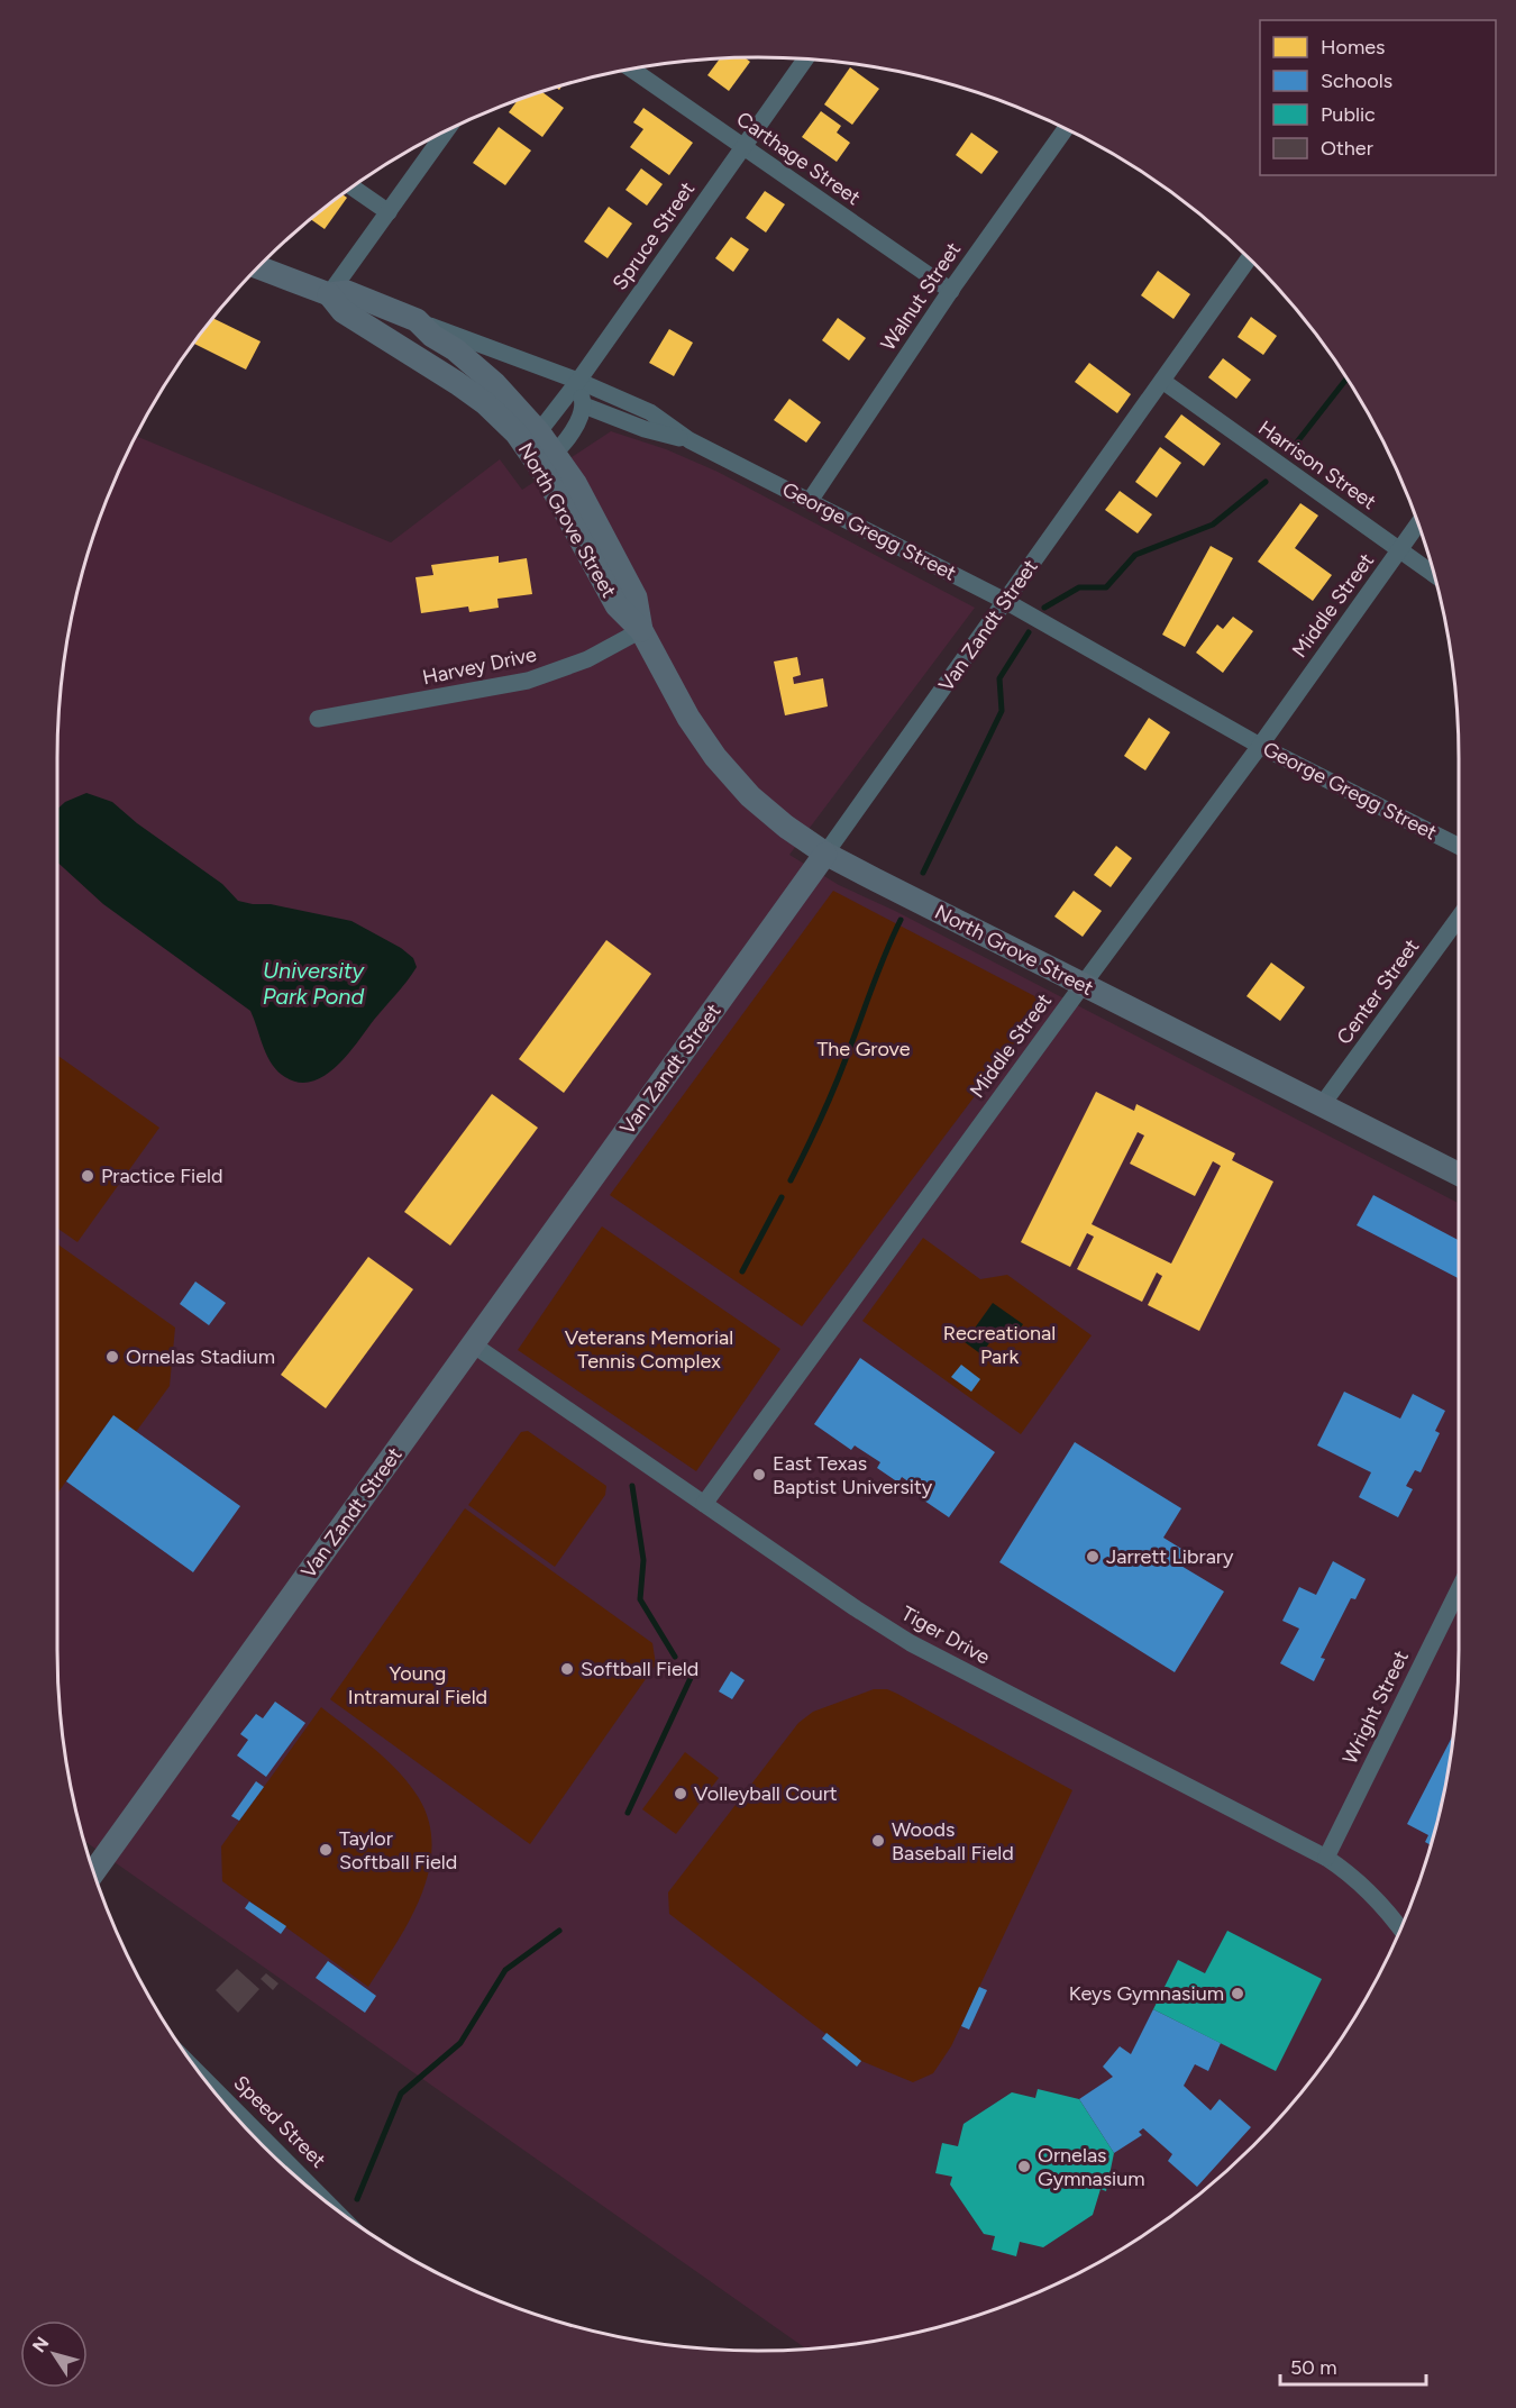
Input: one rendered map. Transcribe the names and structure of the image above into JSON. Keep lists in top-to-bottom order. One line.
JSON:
{"streets":{"main road":["North Grove Street","George Gregg Street","Van Zandt Street"],"street":["Carthage Street","Spruce Street","Walnut Street","Harrison Street","Middle Street","Harvey Drive","Center Street","Tiger Drive","Wright Street","Speed Street"]},"crossings":[["Carthage Street","Spruce Street"],["Carthage Street","Walnut Street"],["Spruce Street","North Grove Street"],["Spruce Street","George Gregg Street"],["Walnut Street","George Gregg Street"],["Harrison Street","Middle Street"],["Harrison Street","Van Zandt Street"],["North Grove Street","George Gregg Street"],["North Grove Street","Middle Street"],["North Grove Street","Van Zandt Street"],["North Grove Street","Harvey Drive"],["North Grove Street","Center Street"],["George Gregg Street","Middle Street"],["George Gregg Street","Van Zandt Street"],["Middle Street","Tiger Drive"],["Van Zandt Street","Tiger Drive"],["Tiger Drive","Wright Street"]],"water":["University Park Pond"],"parks":["The Grove","Recreational Park","Veterans Memorial Tennis Complex","Young Intramural Field"],"places":["Practice Field","Ornelas Stadium","East Texas Baptist University","Jarrett Library","Softball Field","Volleyball Court","Woods Baseball Field","Taylor Softball Field","Keys Gymnasium","Ornelas Gymnasium"],"legend":["Homes","Schools","Public","Other"],"scale_bar":"50 m","north":"top left"}
